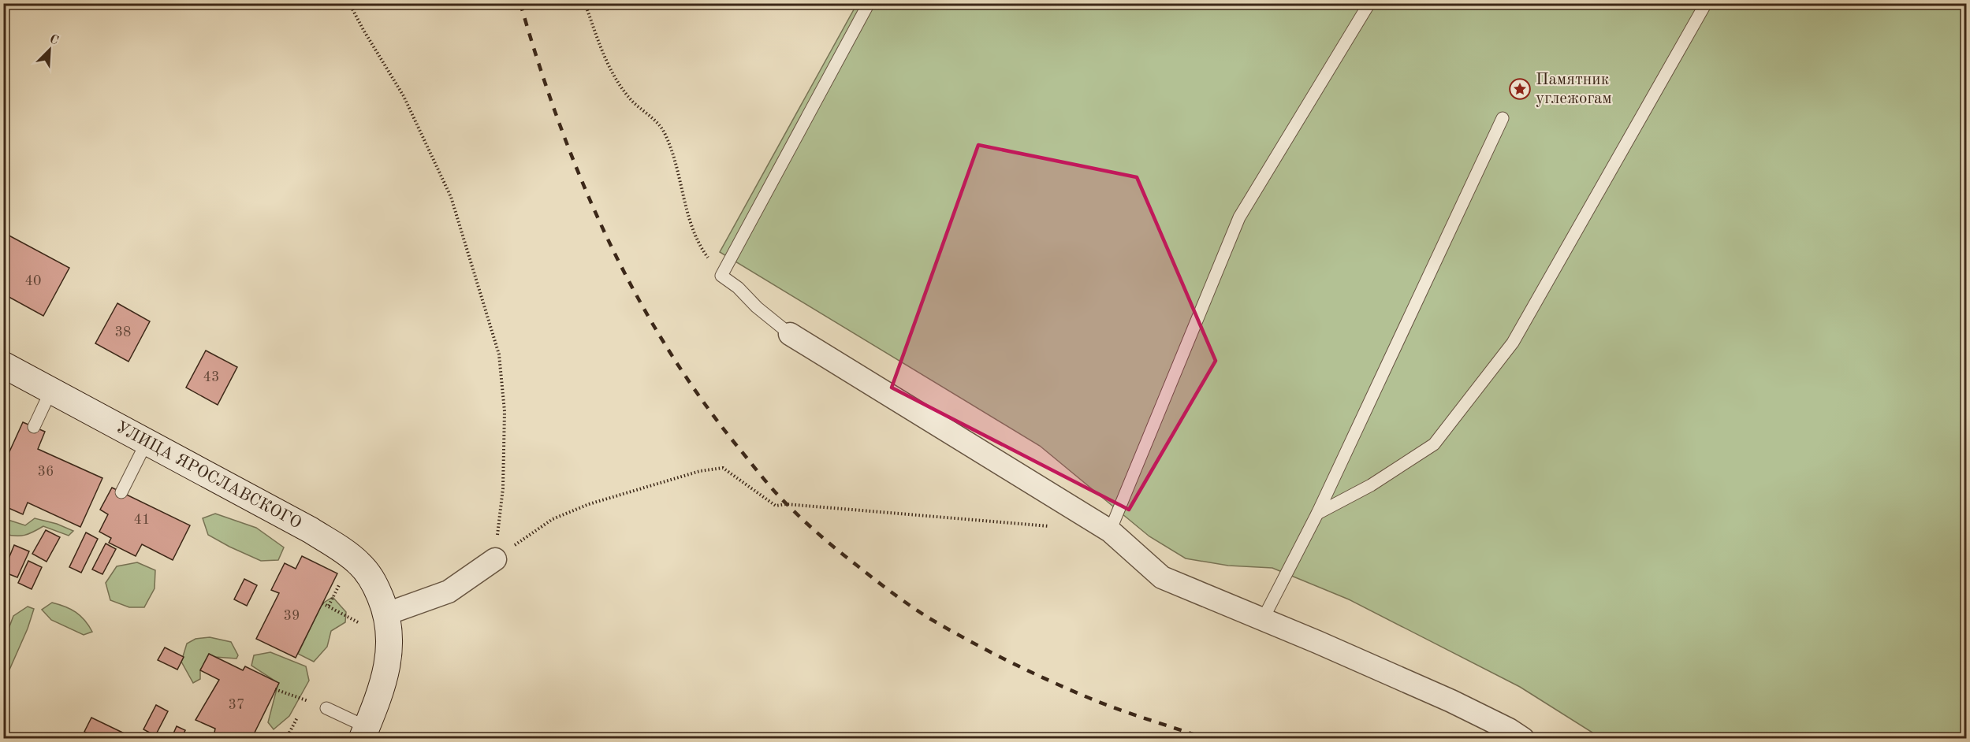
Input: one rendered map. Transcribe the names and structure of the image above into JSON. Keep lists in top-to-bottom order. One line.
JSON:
{"streets":{"street":["УЛИЦА ЯРОСЛАВСКОГО"]},"places":{"place":["Памятник углежогам"]},"house_numbers":["40","38","43","36","41","39","37"],"north":"top right"}
